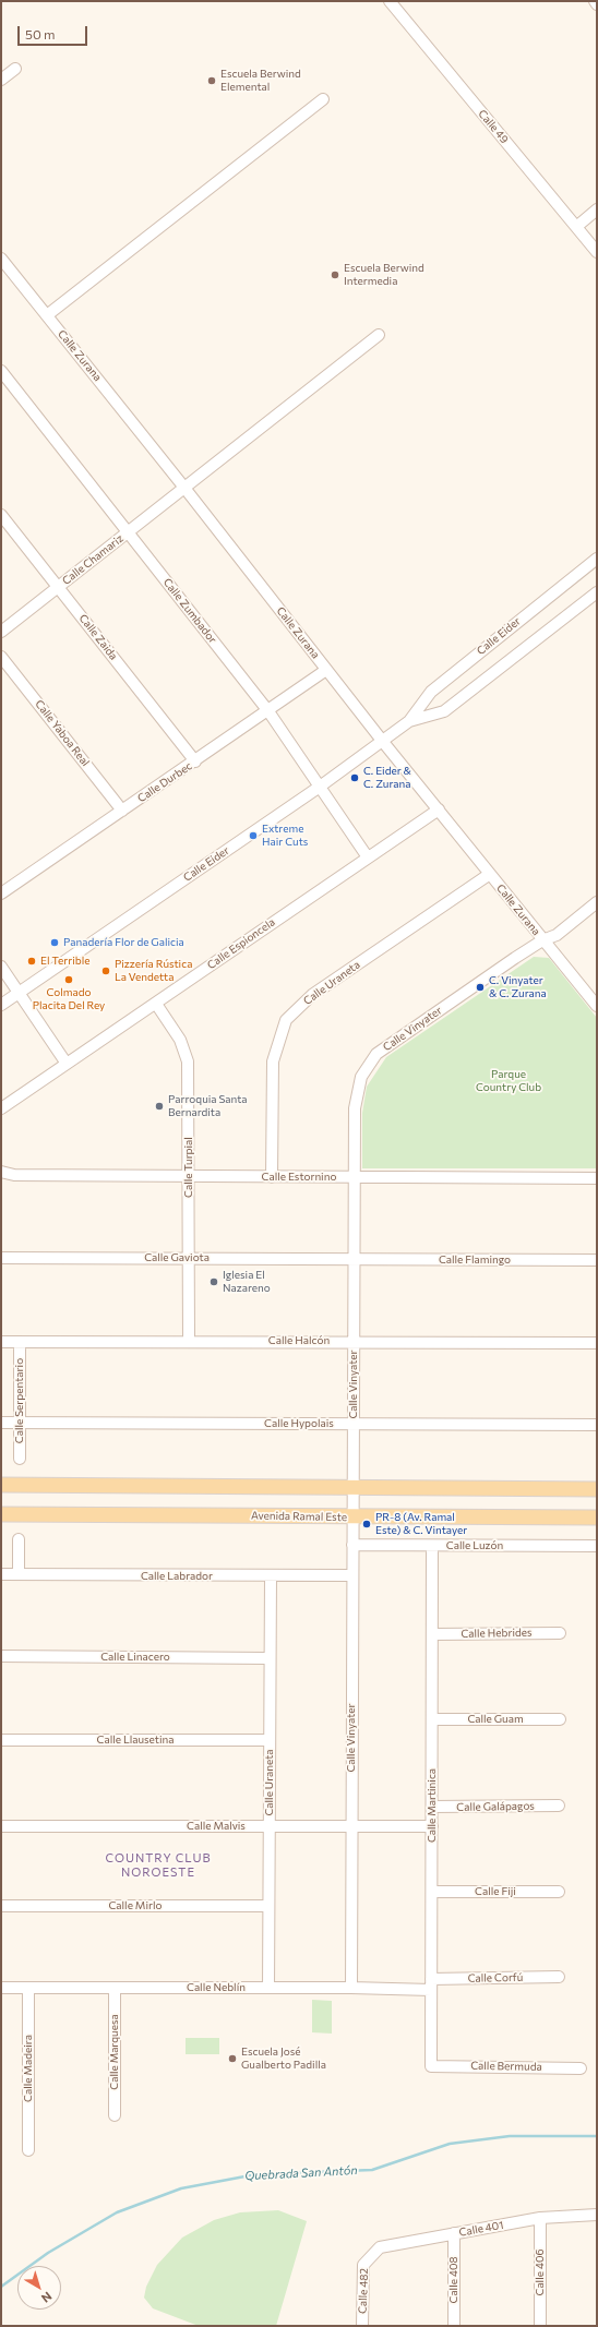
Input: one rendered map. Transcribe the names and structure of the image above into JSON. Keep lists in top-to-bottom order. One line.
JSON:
{"streets":{"main road":["Avenida Ramal Este"],"street":["Calle 49","Calle Zurana","Calle Chamariz","Calle Zumbador","Calle Eider","Calle Zaida","Calle Yaboa Real","Calle Durbec","Calle Espioncela","Calle Uraneta","Calle Vinyater","Calle Turpial","Calle Estornino","Calle Gaviota","Calle Flamingo","Calle Halcón","Calle Serpentario","Calle Hypolais","Calle Luzón","Calle Labrador","Calle Hebrides","Calle Linacero","Calle Guam","Calle Llausetina","Calle Martinica","Calle Galápagos","Calle Malvis","Calle Fiji","Calle Mirlo","Calle Corfú","Calle Neblín","Calle Marquesa","Calle Bermuda","Calle Madeira","Calle 401","Calle 406","Calle 408","Calle 482"]},"crossings":[["Calle Zurana","Calle Chamariz"],["Calle Zurana","Calle Eider"],["Calle Zurana","Calle Durbec"],["Calle Zurana","Calle Espioncela"],["Calle Zurana","Calle Uraneta"],["Calle Zurana","Calle Vinyater"],["Calle Chamariz","Calle Zumbador"],["Calle Chamariz","Calle Zaida"],["Calle Zumbador","Calle Eider"],["Calle Zumbador","Calle Durbec"],["Calle Zumbador","Calle Espioncela"],["Calle Zaida","Calle Durbec"],["Calle Yaboa Real","Calle Durbec"],["Calle Espioncela","Calle Turpial"],["Calle Uraneta","Calle Estornino"],["Calle Uraneta","Calle Labrador"],["Calle Uraneta","Calle Linacero"],["Calle Uraneta","Calle Llausetina"],["Calle Uraneta","Calle Malvis"],["Calle Uraneta","Calle Mirlo"],["Calle Uraneta","Calle Neblín"],["Calle Vinyater","Calle Estornino"],["Calle Vinyater","Calle Gaviota"],["Calle Vinyater","Calle Flamingo"],["Calle Vinyater","Calle Halcón"],["Calle Vinyater","Calle Hypolais"],["Calle Vinyater","Avenida Ramal Este"],["Calle Vinyater","Calle Luzón"],["Calle Vinyater","Calle Labrador"],["Calle Vinyater","Calle Malvis"],["Calle Vinyater","Calle Neblín"],["Calle Turpial","Calle Estornino"],["Calle Turpial","Calle Gaviota"],["Calle Turpial","Calle Halcón"],["Calle Gaviota","Calle Flamingo"],["Calle Halcón","Calle Serpentario"],["Calle Serpentario","Calle Hypolais"],["Calle Luzón","Calle Martinica"],["Calle Hebrides","Calle Martinica"],["Calle Guam","Calle Martinica"],["Calle Martinica","Calle Galápagos"],["Calle Martinica","Calle Malvis"],["Calle Martinica","Calle Fiji"],["Calle Martinica","Calle Corfú"],["Calle Martinica","Calle Neblín"],["Calle Martinica","Calle Bermuda"],["Calle Corfú","Calle Neblín"],["Calle Neblín","Calle Marquesa"],["Calle Neblín","Calle Madeira"],["Calle 401","Calle 406"],["Calle 401","Calle 408"],["Calle 401","Calle 482"]],"districts":["COUNTRY CLUB NOROESTE"],"water":["Quebrada San Antón"],"parks":["Parque Country Club"],"places":["Escuela Berwind Elemental","Escuela Berwind Intermedia","C. Eider & C. Zurana","Extreme Hair Cuts","Panadería Flor de Galicia","El Terrible","Pizzería Rústica La Vendetta","Colmado Placita Del Rey","C. Vinyater & C. Zurana","Parroquia Santa Bernardita","Iglesia El Nazareno","PR-8 (Av. Ramal Este) & C. Vintayer","Escuela José Gualberto Padilla"],"scale_bar":"50 m","north":"bottom right"}
